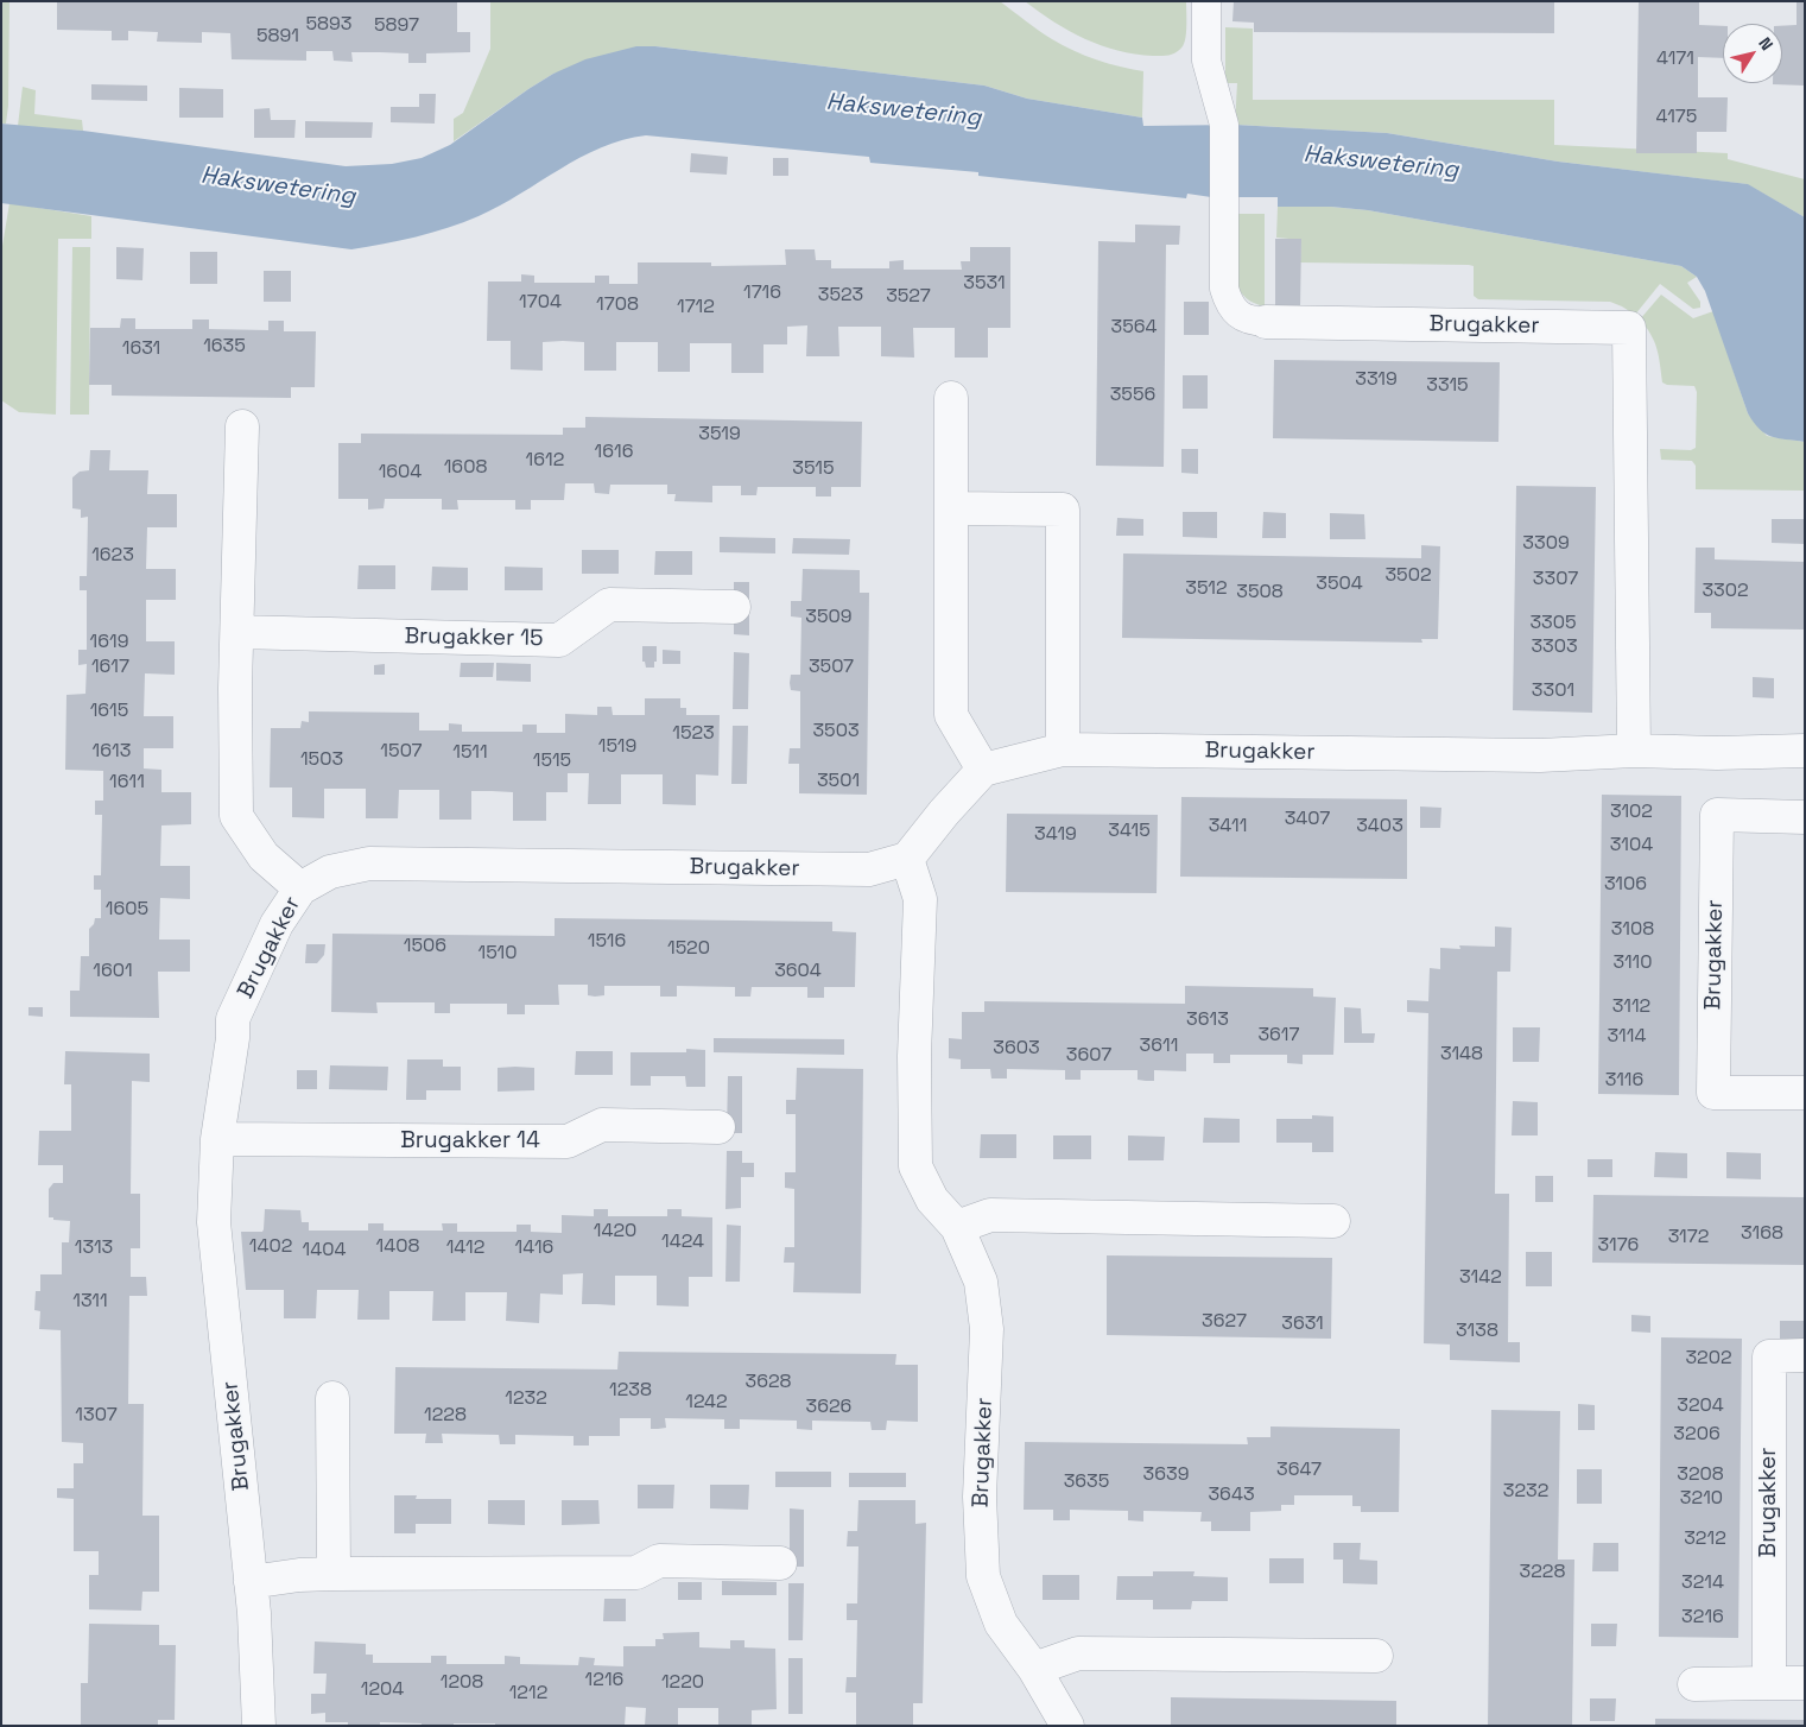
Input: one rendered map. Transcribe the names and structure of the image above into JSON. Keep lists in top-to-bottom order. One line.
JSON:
{"streets":{"street":["Brugakker","Brugakker 15","Brugakker 14"]},"crossings":[["Brugakker","Brugakker 14"]],"water":["Hakswetering"],"house_numbers":["5893","5897","5891","4171","4175","3531","1716","3523","3527","1704","1708","1712","3564","1635","1631","3319","3315","3556","3519","1616","1612","1608","3515","1604","3309","1623","3502","3307","3504","3512","3302","3508","3509","3305","1619","3303","1617","3507","3301","1615","3503","1523","1519","1613","1507","1511","1503","1515","3501","1611","3102","3407","3411","3403","3415","3419","3104","3106","1605","3108","1516","1506","1520","1510","3110","1601","3604","3112","3613","3617","3114","3611","3603","3148","3607","3116","1420","3168","3172","1424","3176","1402","1408","1313","1412","1416","1404","3142","1311","3627","3631","3138","3202","3628","1238","1232","1242","3204","3626","1307","1228","3206","3647","3639","3208","3635","3232","3643","3210","3212","3228","3214","3216","1216","1208","1220","1204","1212"],"north":"top right"}
